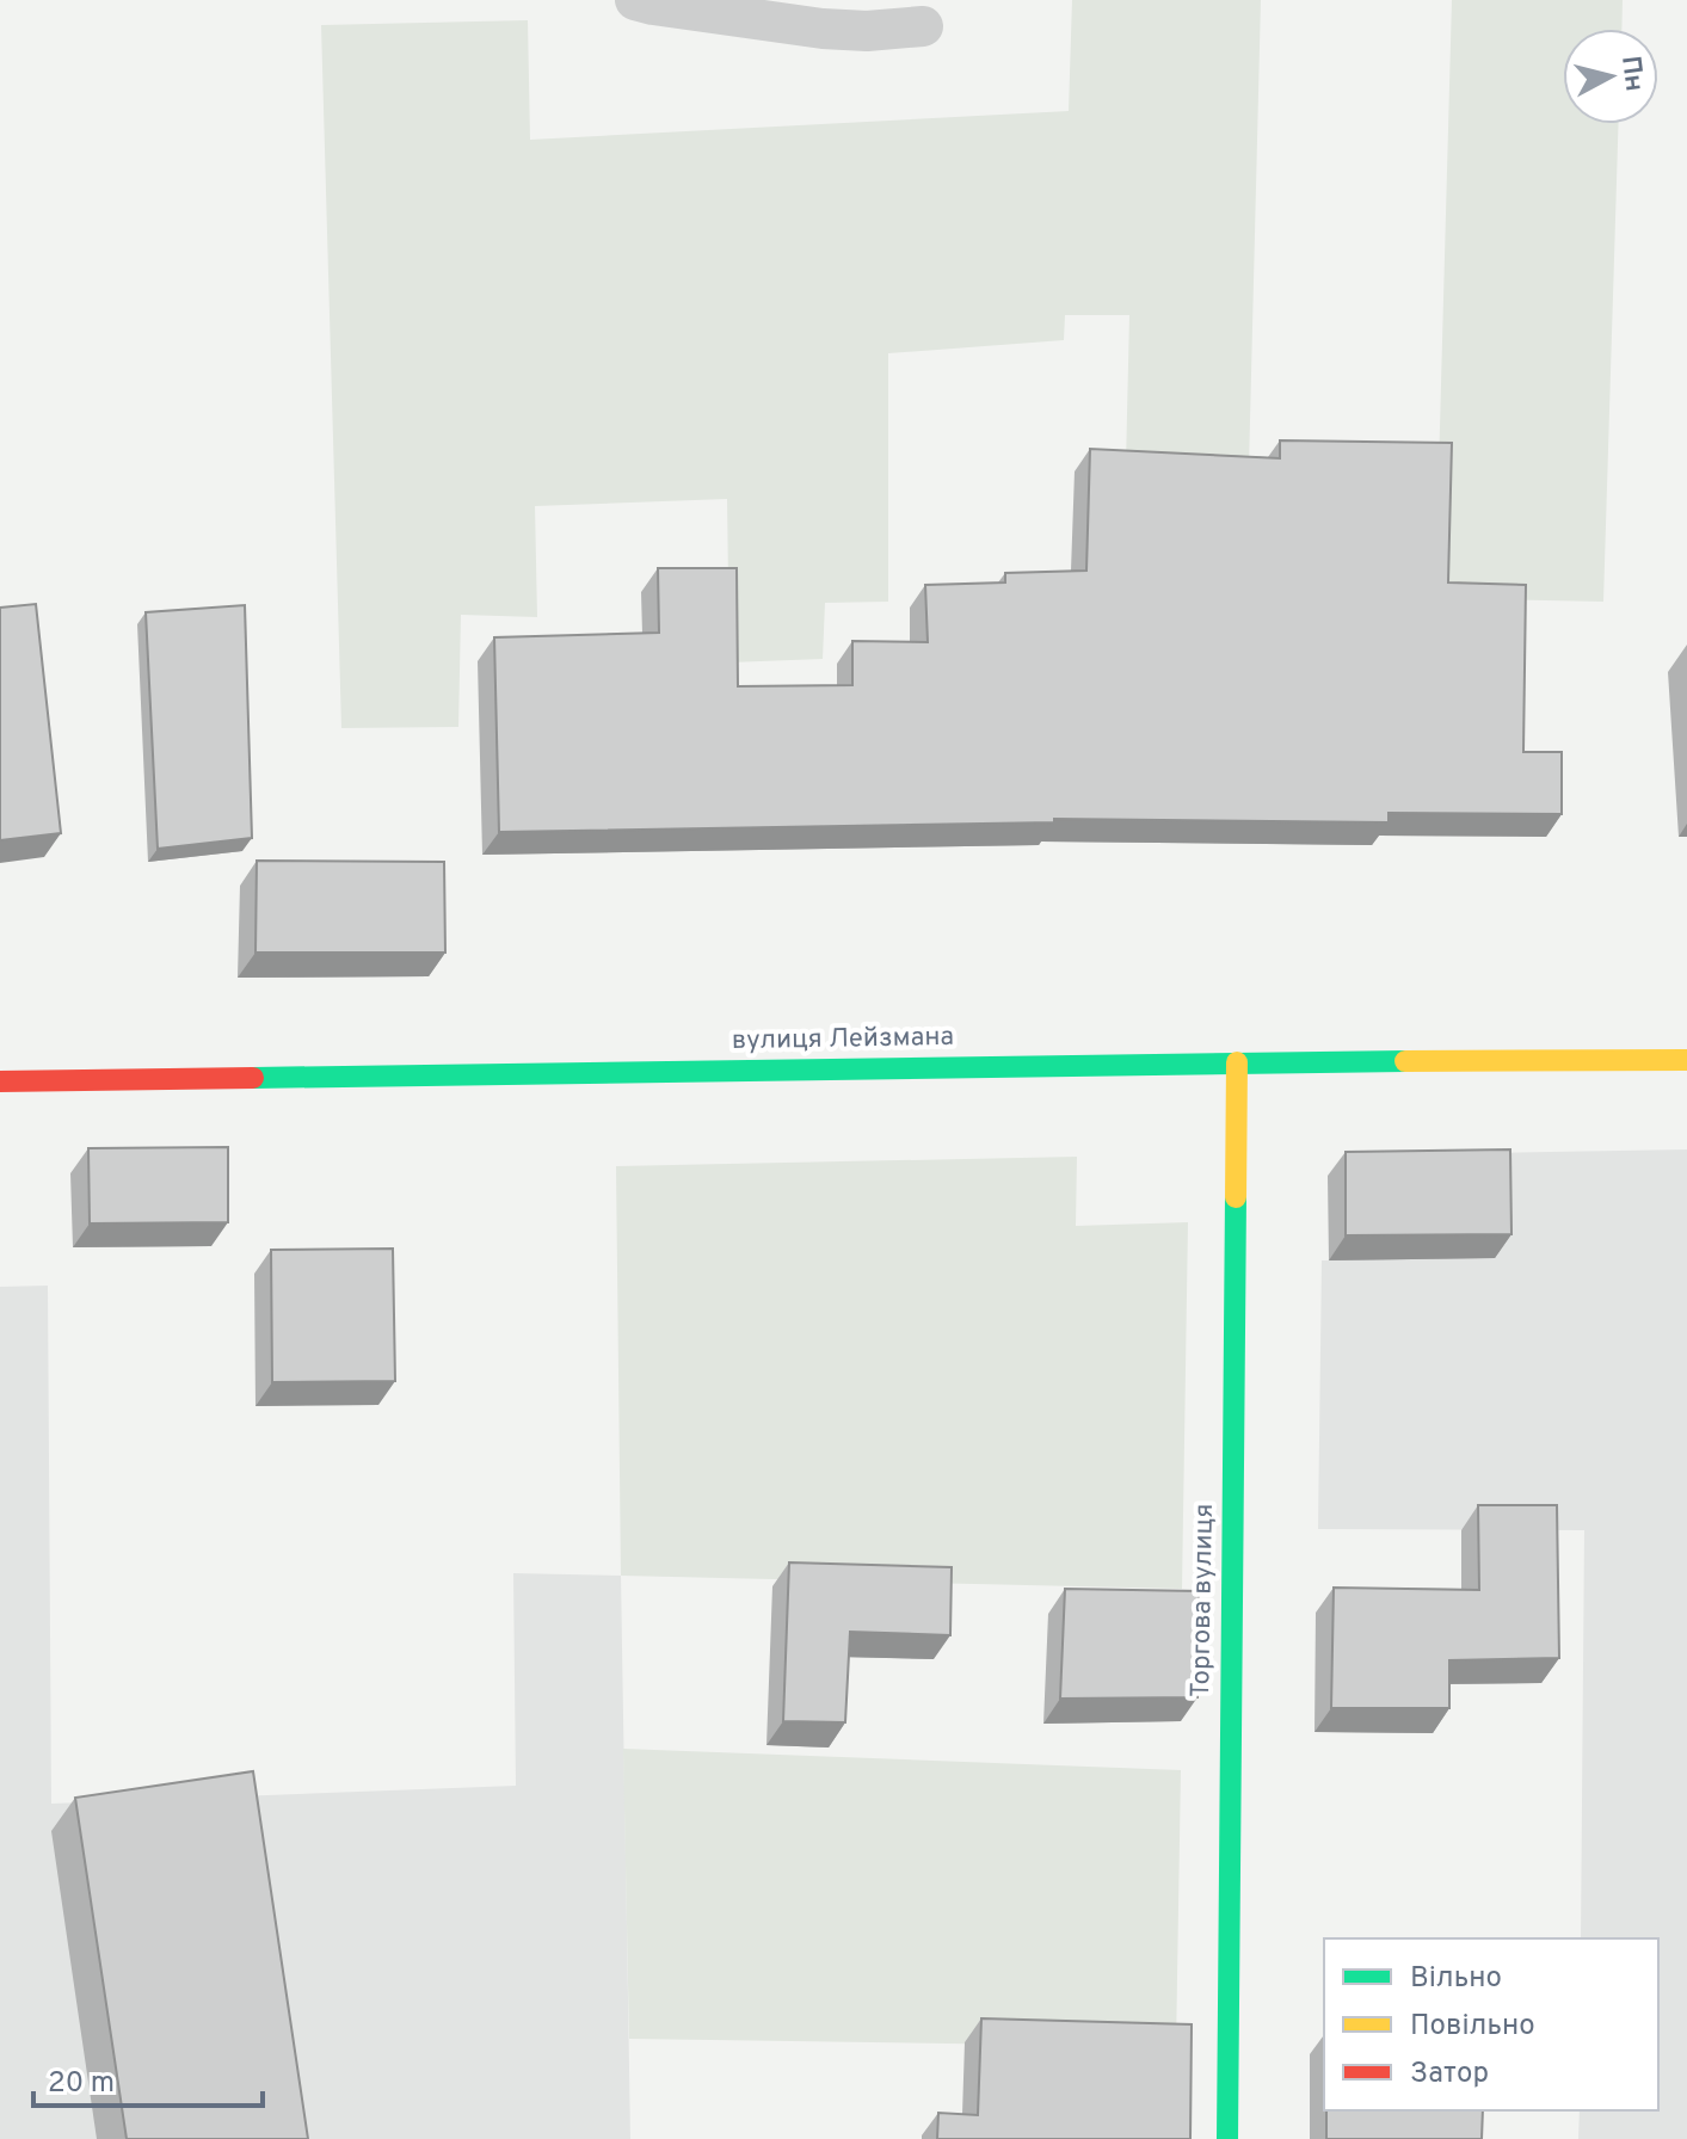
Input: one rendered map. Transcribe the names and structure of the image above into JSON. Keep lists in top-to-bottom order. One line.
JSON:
{"streets":{"street":["вулиця Лейзмана","Торгова вулиця"]},"crossings":[["вулиця Лейзмана","Торгова вулиця"]],"legend":["Вільно","Повільно","Затор"],"scale_bar":"20 m","north":"right"}
